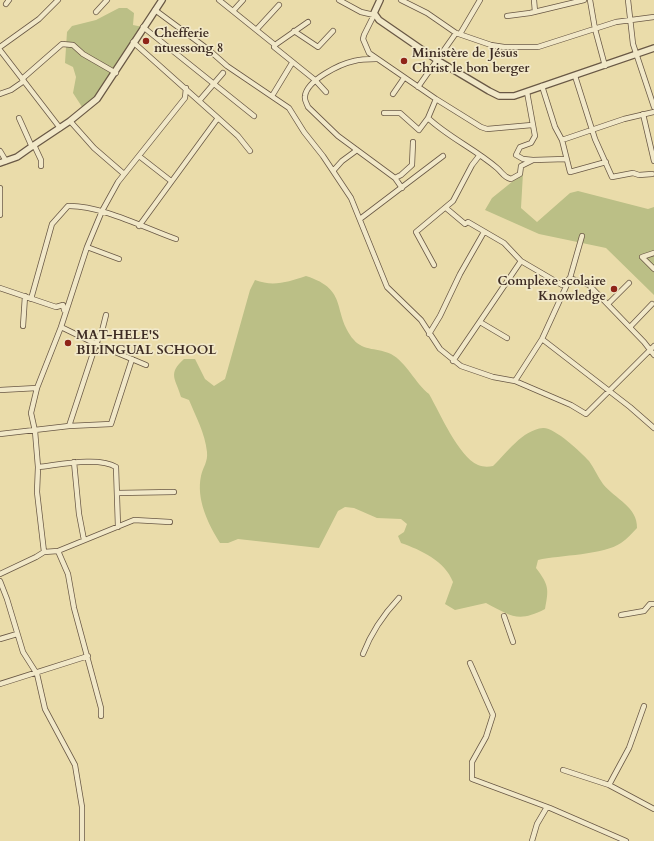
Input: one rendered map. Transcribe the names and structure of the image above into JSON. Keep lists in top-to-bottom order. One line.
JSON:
{"places":["Chefferie ntuessong 8","Ministère de Jésus Christ le bon berger","Complexe scolaire Knowledge","MAT-HELE'S BILINGUAL SCHOOL"]}
